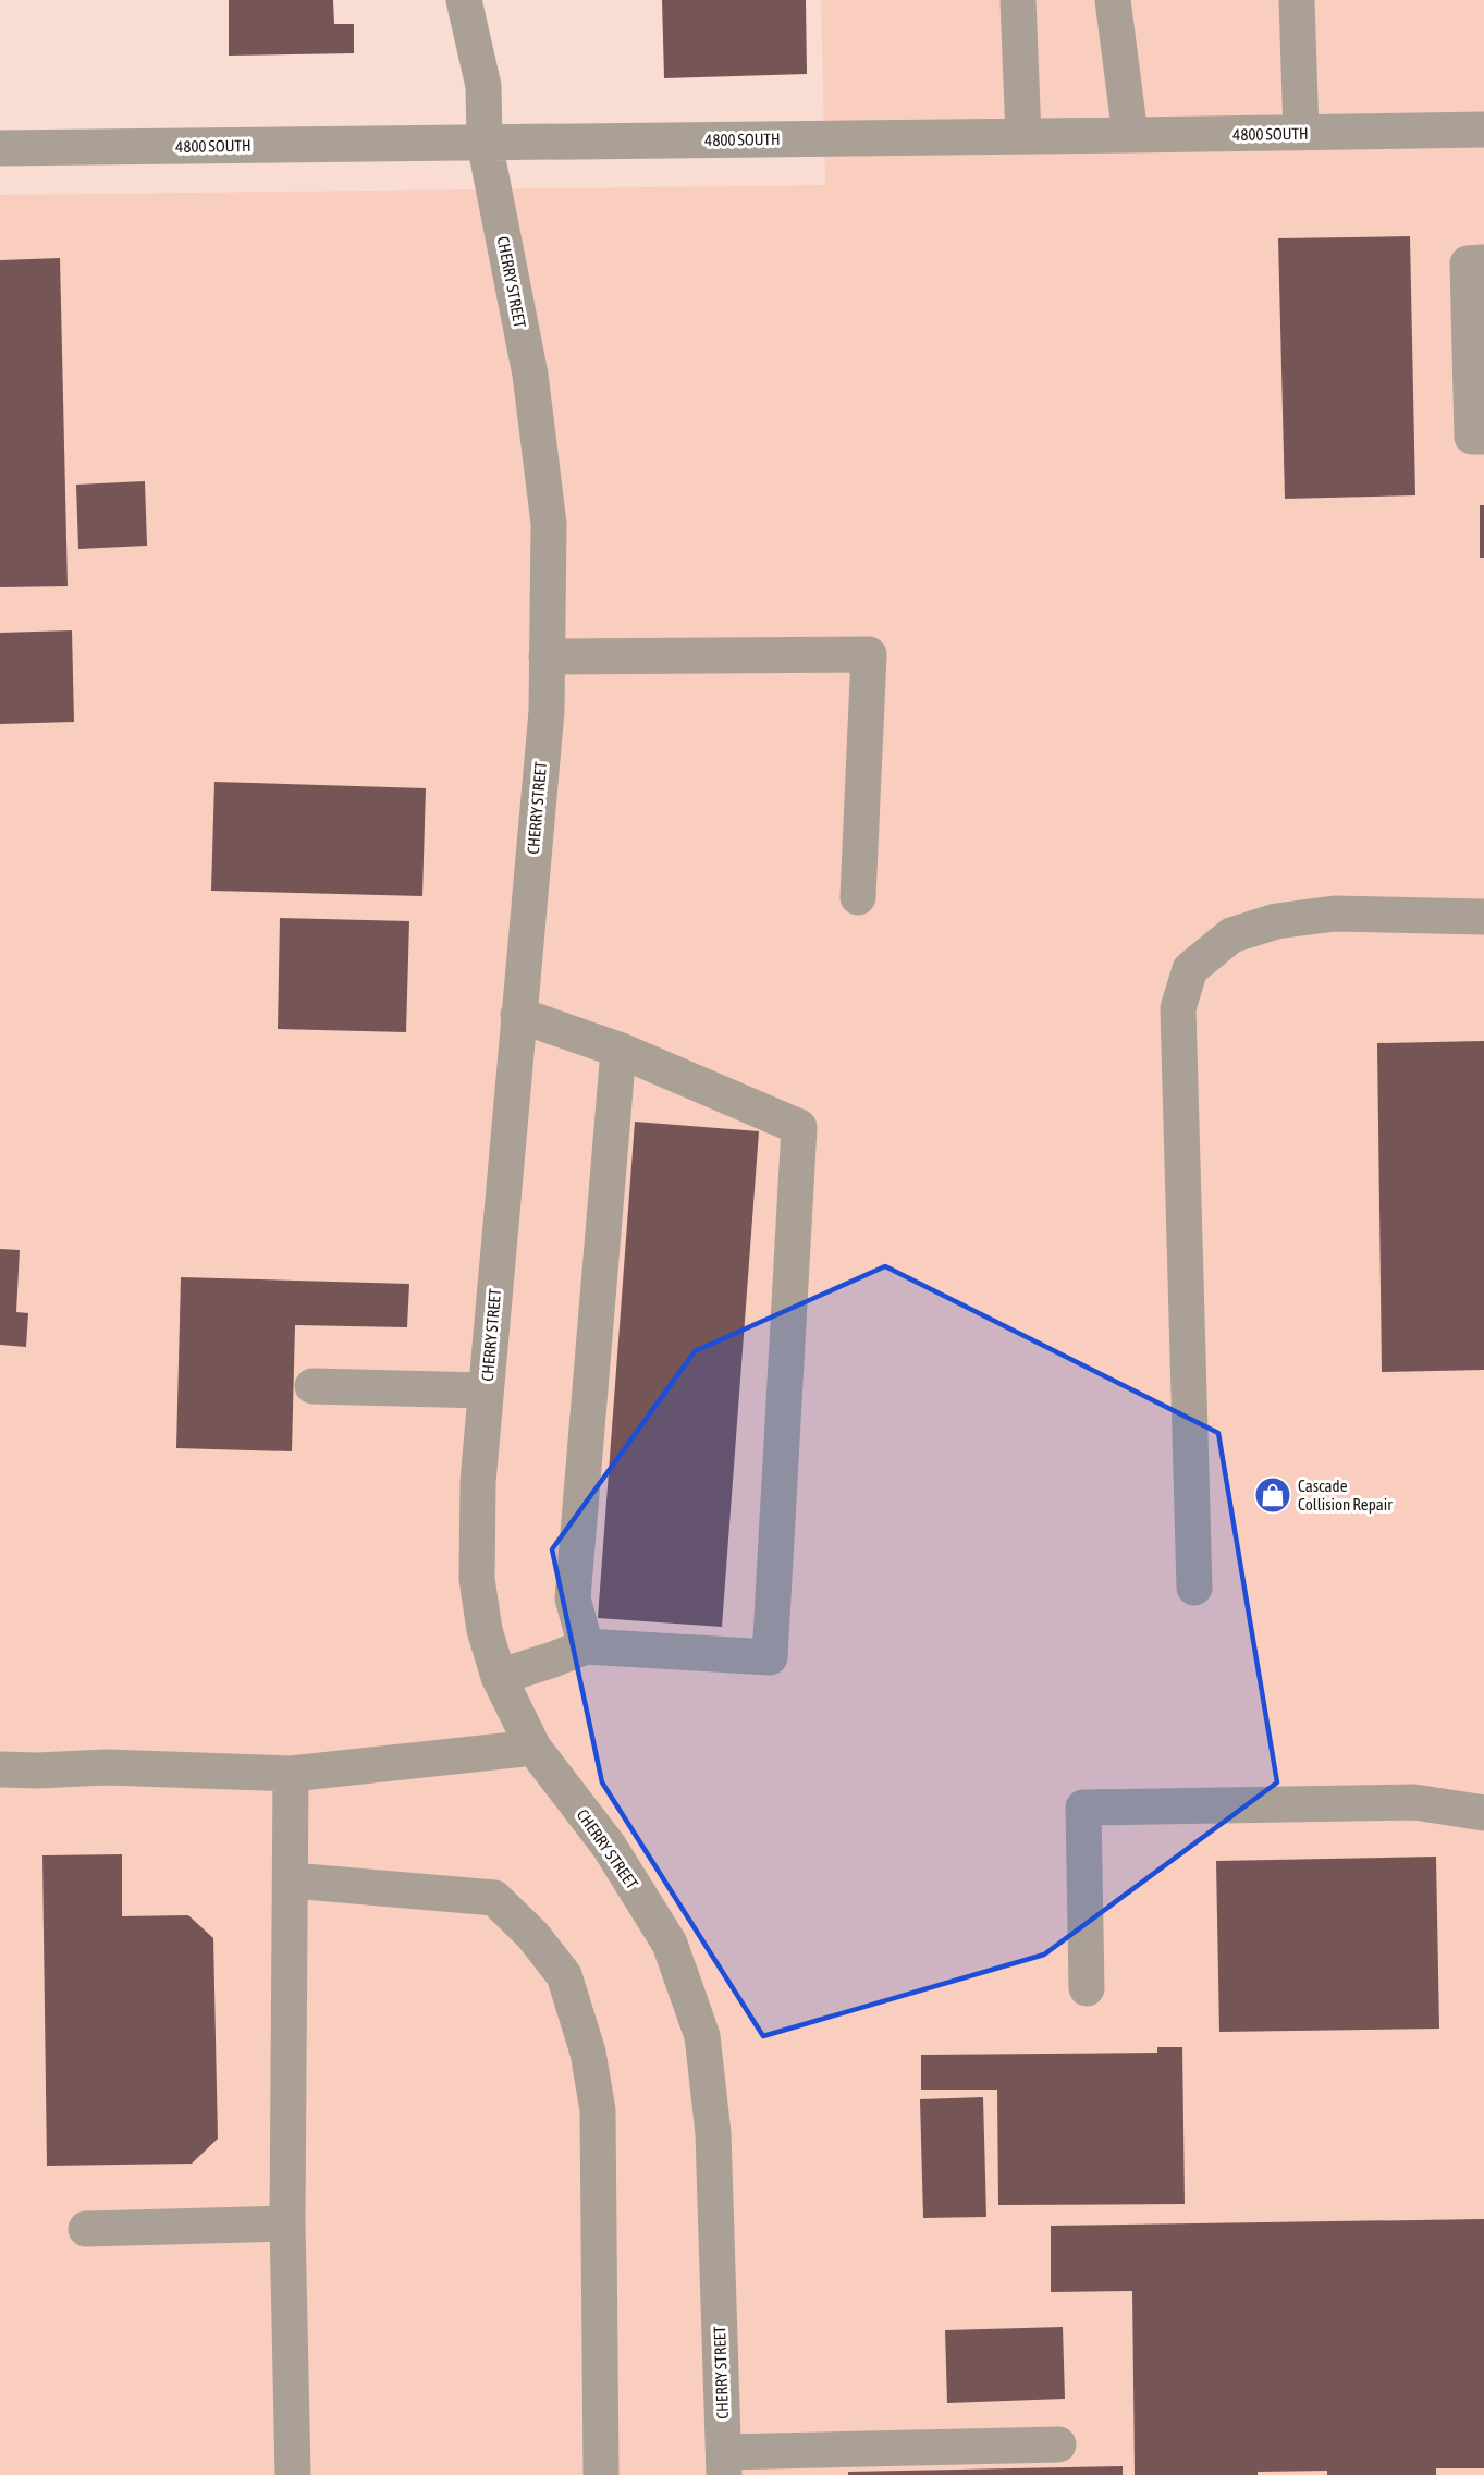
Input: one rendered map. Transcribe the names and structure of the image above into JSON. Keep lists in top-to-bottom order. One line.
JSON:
{"streets":{"street":["4800 SOUTH","CHERRY STREET"]},"crossings":[["4800 SOUTH","CHERRY STREET"]],"places":{"shop":["Cascade Collision Repair"]}}
